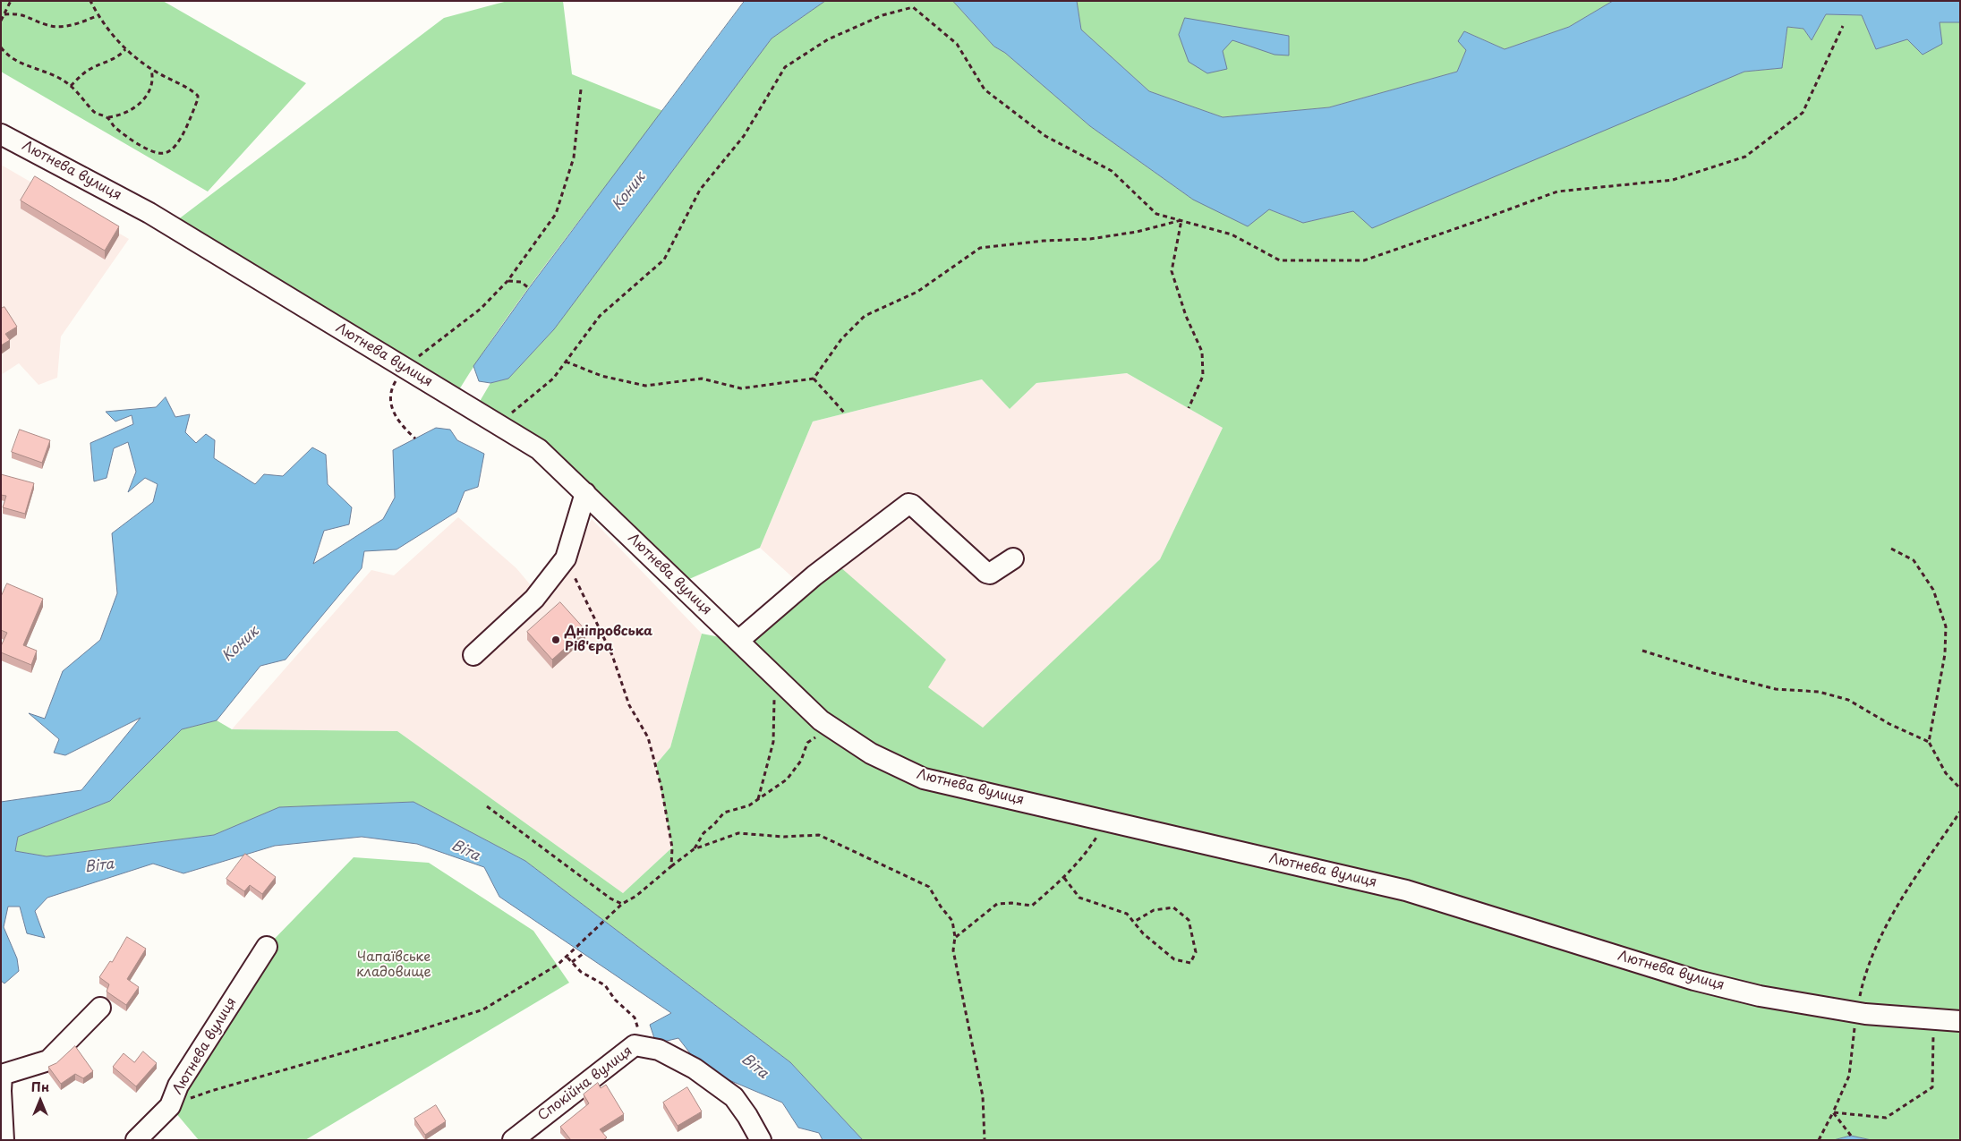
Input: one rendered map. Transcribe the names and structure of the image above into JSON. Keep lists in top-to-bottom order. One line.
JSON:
{"streets":{"street":["Лютнева вулиця","Спокійна вулиця"]},"water":["Коник","Віта"],"parks":["Чапаївське кладовище"],"places":["Дніпровська Рів'єра"],"north":"top"}
